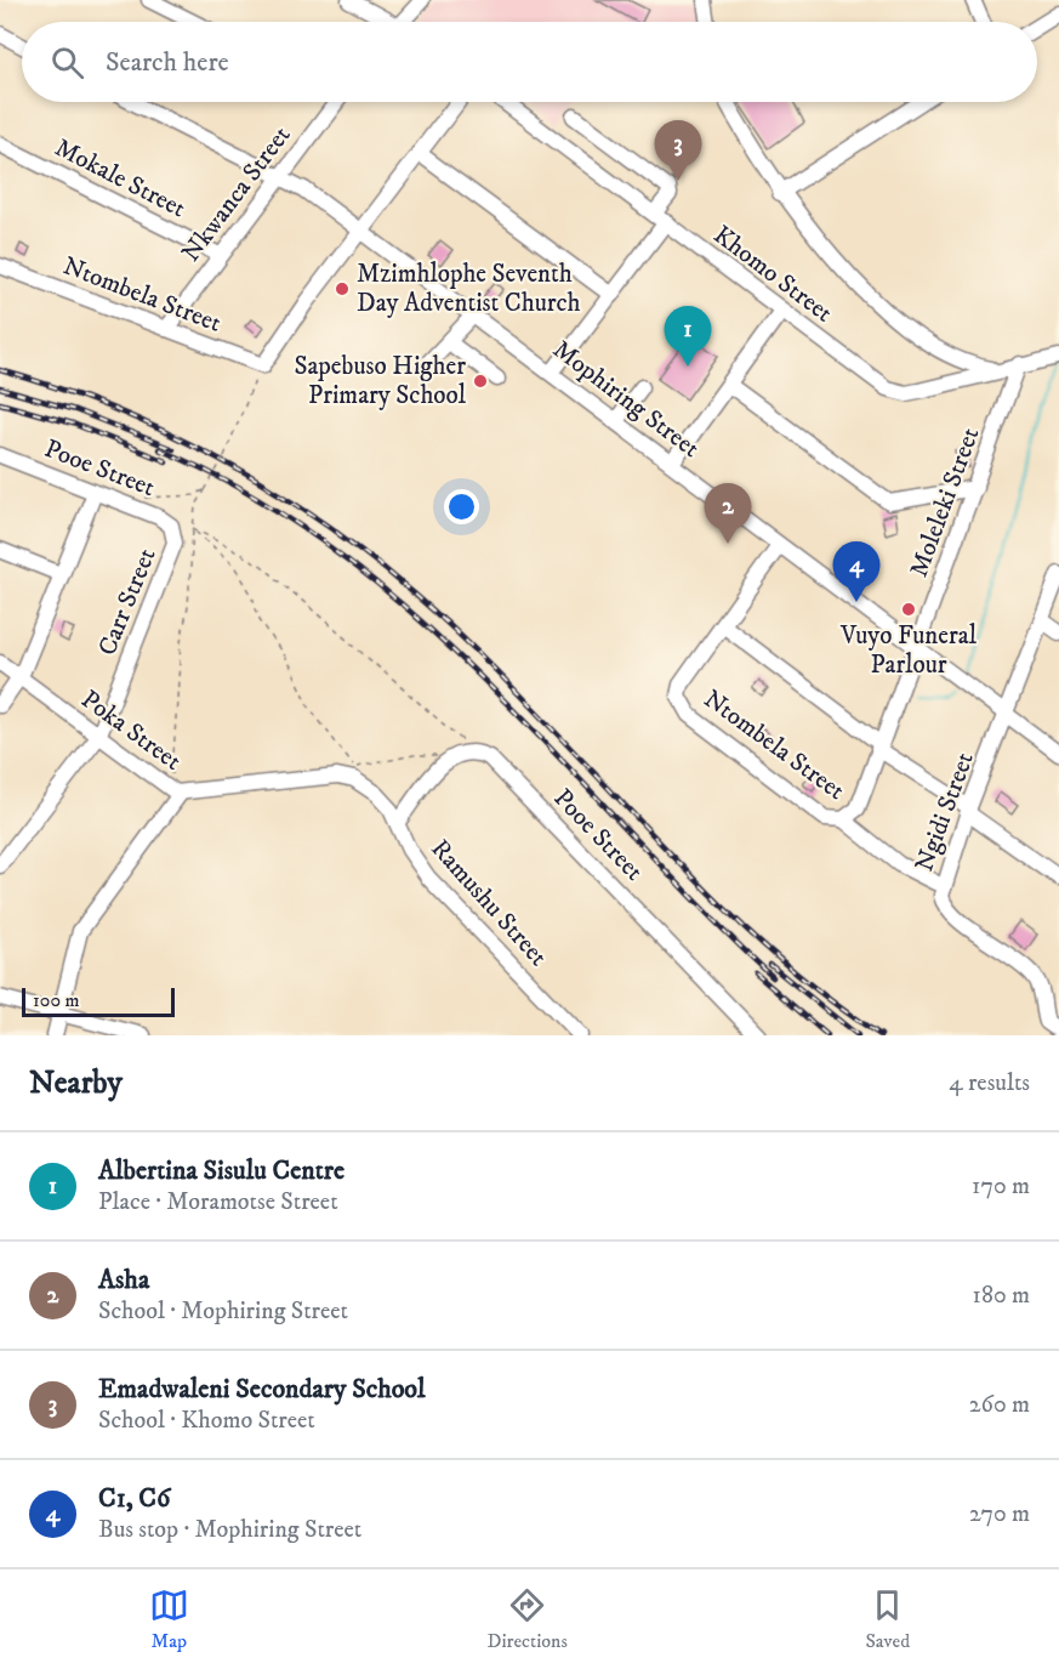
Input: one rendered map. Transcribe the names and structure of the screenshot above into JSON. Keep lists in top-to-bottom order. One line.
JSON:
{"streets":{"street":["Mokale Street","Nkwanca Street","Khomo Street","Ntombela Street","Mophiring Street","Pooe Street","Moleleki Street","Carr Street","Poka Street","Ngidi Street","Ramushu Street"]},"crossings":[["Mokale Street","Nkwanca Street"],["Nkwanca Street","Ntombela Street"],["Nkwanca Street","Mophiring Street"],["Khomo Street","Moleleki Street"],["Ntombela Street","Moleleki Street"],["Ntombela Street","Ngidi Street"],["Mophiring Street","Moleleki Street"],["Mophiring Street","Ngidi Street"],["Pooe Street","Carr Street"],["Carr Street","Poka Street"],["Poka Street","Ramushu Street"]],"places":["Mzimhlophe Seventh Day Adventist Church","Sapebuso Higher Primary School","Vuyo Funeral Parlour"],"scale_bar":"100 m","page":{"search":"Search here","pins":["3","1","2","4"],"scale":"100 m","heading":["Nearby","4 results"],"list":[{"mark":"1","name":"Albertina Sisulu Centre","note":"Place · Moramotse Street","value":"170 m"},{"mark":"2","name":"Asha","note":"School · Mophiring Street","value":"180 m"},{"mark":"3","name":"Emadwaleni Secondary School","note":"School · Khomo Street","value":"260 m"},{"mark":"4","name":"C1, C6","note":"Bus stop · Mophiring Street","value":"270 m"}],"nav":["Map","Directions","Saved"]}}
